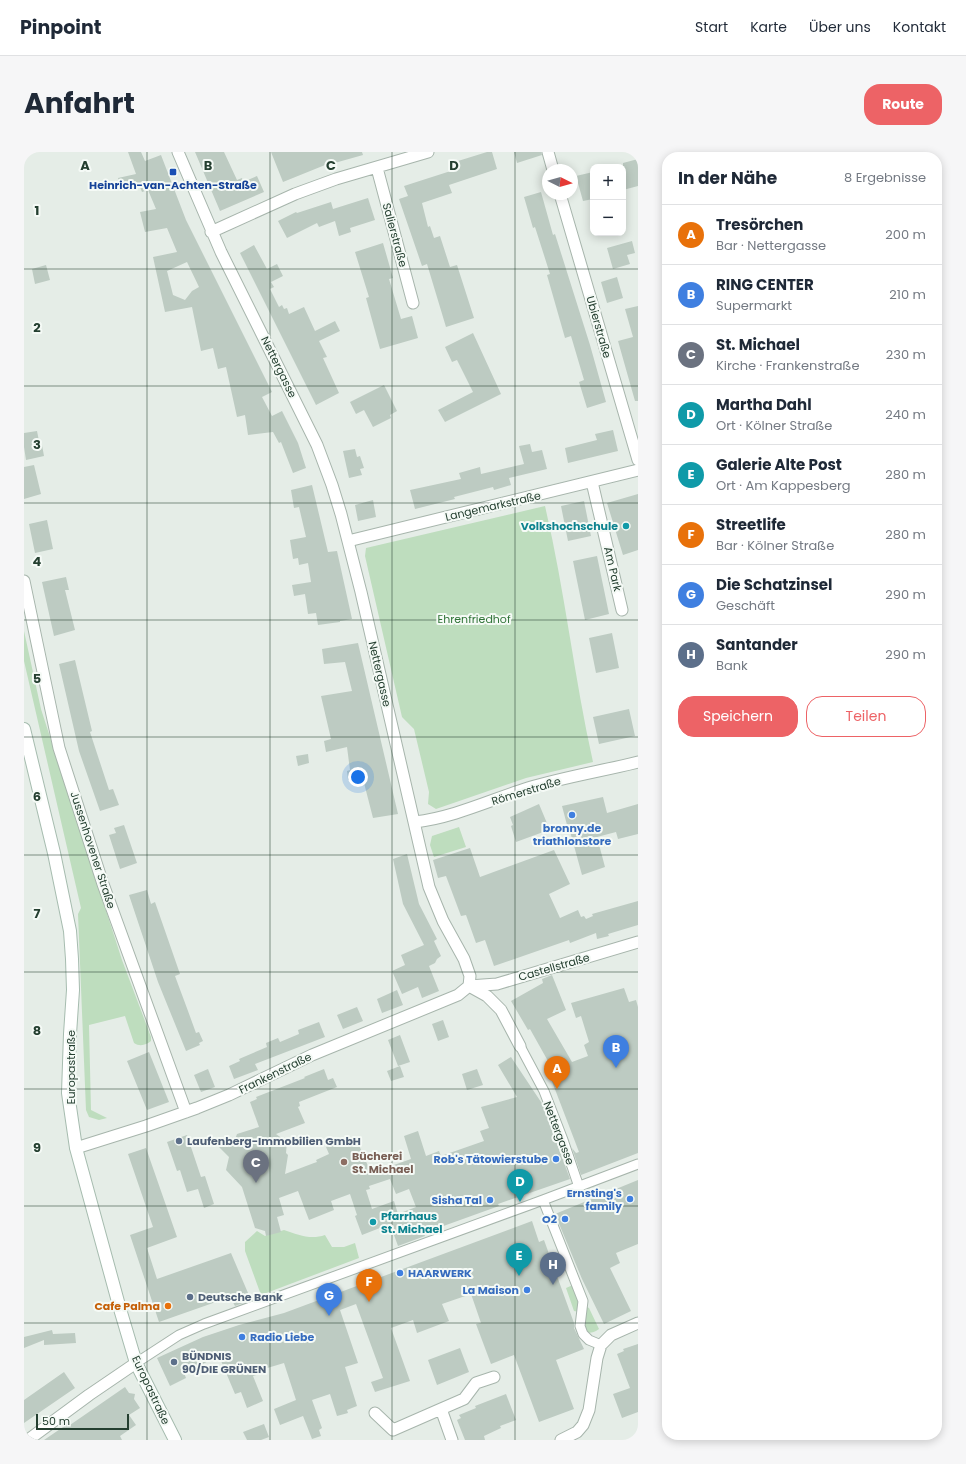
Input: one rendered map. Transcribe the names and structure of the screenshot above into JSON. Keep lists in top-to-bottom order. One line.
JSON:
{"streets":{"main road":["Europastraße"],"street":["Salierstraße","Ubierstraße","Nettergasse","Langemarkstraße","Am Park","Römerstraße","Jussenhovener Straße","Castellstraße","Frankenstraße"]},"crossings":[["Nettergasse","Langemarkstraße"],["Nettergasse","Römerstraße"],["Nettergasse","Castellstraße"],["Nettergasse","Frankenstraße"],["Langemarkstraße","Am Park"],["Jussenhovener Straße","Frankenstraße"],["Castellstraße","Frankenstraße"],["Europastraße","Frankenstraße"]],"parks":["Ehrenfriedhof"],"places":{"transit":["Heinrich-van-Achten-Straße"],"other":["Volkshochschule","bronny.de triathlonstore","Laufenberg-Immobilien GmbH","Rob's Tätowierstube","Bücherei St. Michael","Ernsting's family","Sisha Tal","O2","Pfarrhaus St. Michael","HAARWERK","La Maison","Deutsche Bank","Cafe Palma","Radio Liebe","BÜNDNIS 90/DIE GRÜNEN"]},"scale_bar":"50 m","north":"right","page":{"header":"Pinpoint","nav":["Start","Karte","Über uns","Kontakt"],"title":"Anfahrt","buttons":["Route",["Speichern","Teilen"]],"heading":["In der Nähe","8 Ergebnisse"],"map_buttons":["+","−"],"list":[{"mark":"A","name":"Tresörchen","note":"Bar · Nettergasse","value":"200 m"},{"mark":"B","name":"RING CENTER","note":"Supermarkt","value":"210 m"},{"mark":"C","name":"St. Michael","note":"Kirche · Frankenstraße","value":"230 m"},{"mark":"D","name":"Martha Dahl","note":"Ort · Kölner Straße","value":"240 m"},{"mark":"E","name":"Galerie Alte Post","note":"Ort · Am Kappesberg","value":"280 m"},{"mark":"F","name":"Streetlife","note":"Bar · Kölner Straße","value":"280 m"},{"mark":"G","name":"Die Schatzinsel","note":"Geschäft","value":"290 m"},{"mark":"H","name":"Santander","note":"Bank","value":"290 m"}],"pins":["B","A","C","D","E","H","F","G"],"scale":"50 m"},"grid":{"columns":["A","B","C","D"],"rows":["1","2","3","4","5","6","7","8","9"]}}
